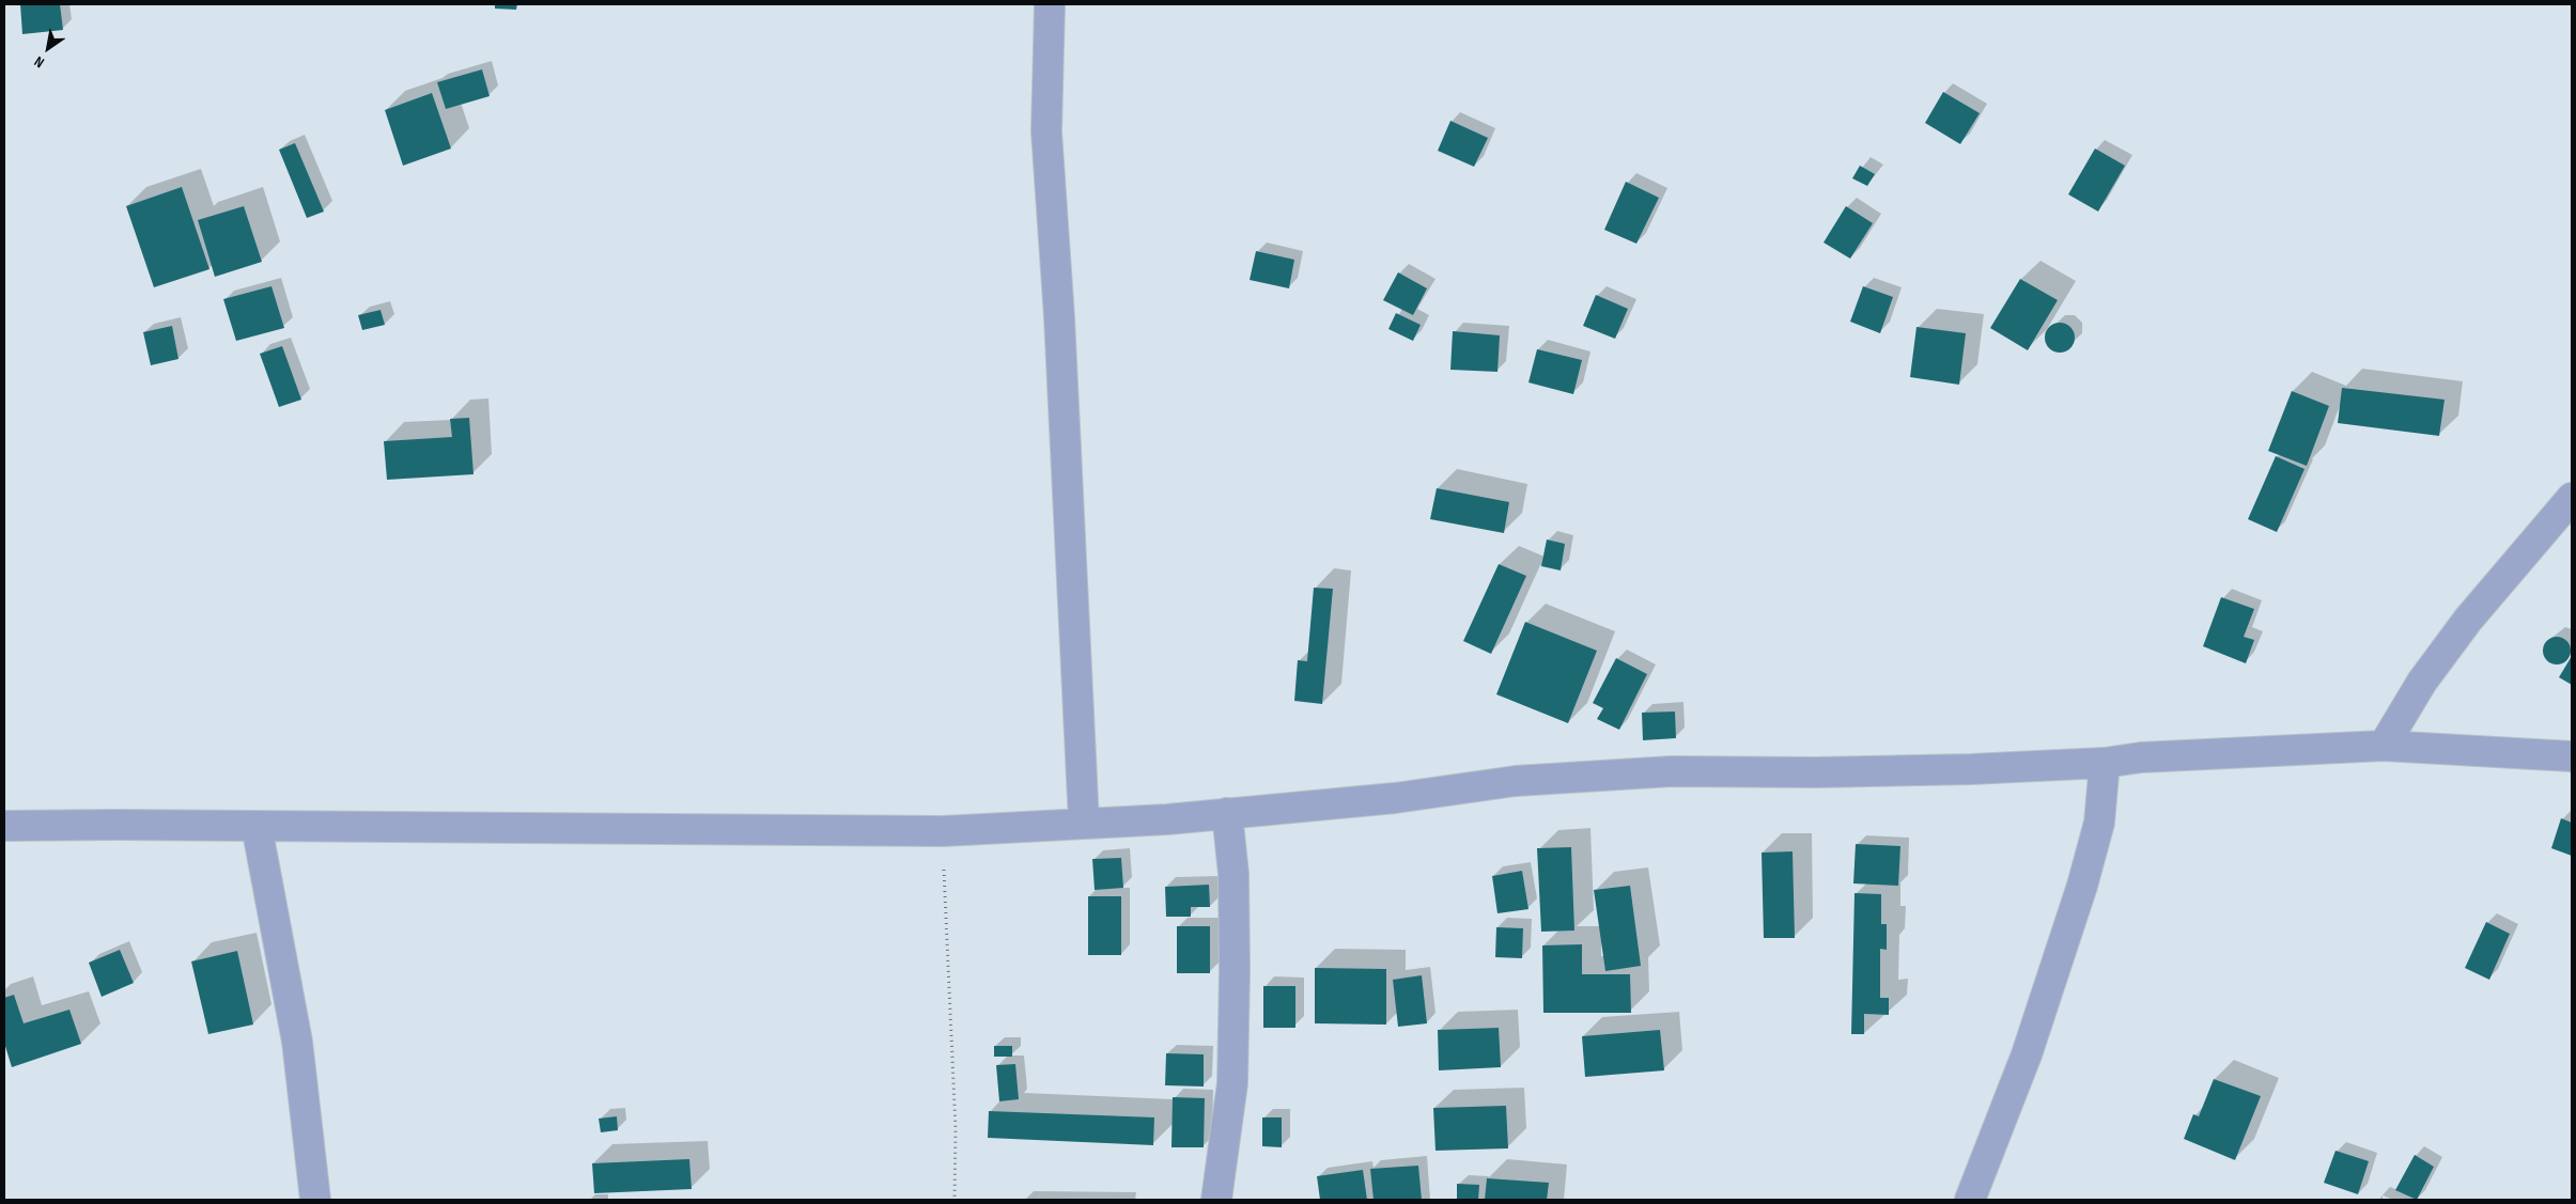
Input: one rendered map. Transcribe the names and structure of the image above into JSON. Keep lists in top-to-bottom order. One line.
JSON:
{"north":"bottom left"}
